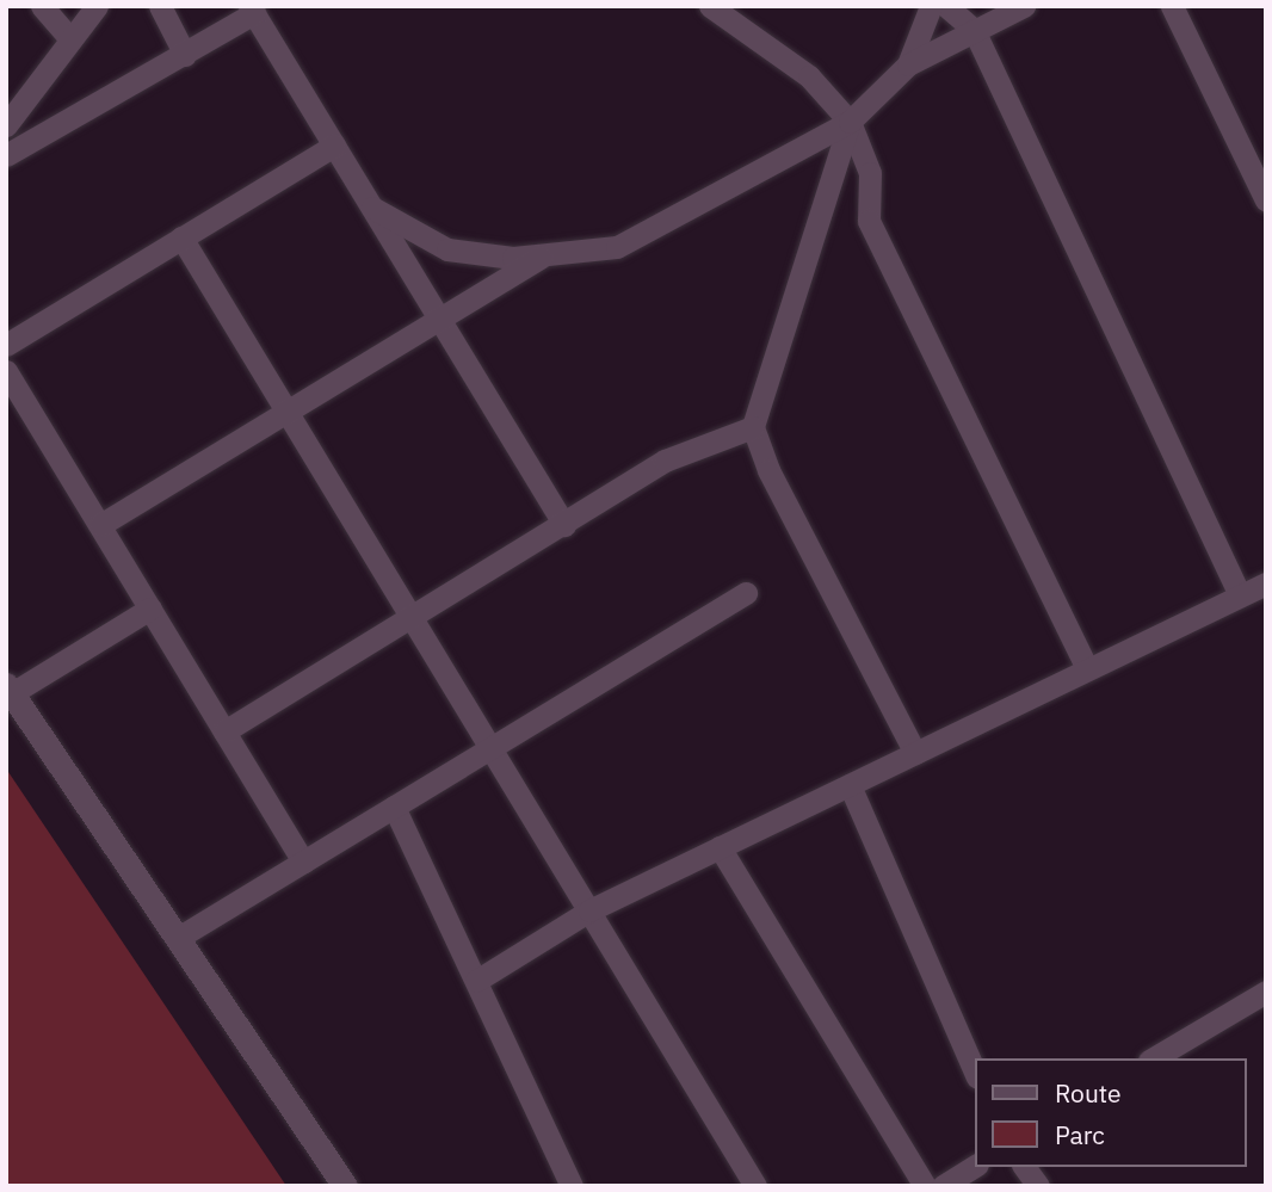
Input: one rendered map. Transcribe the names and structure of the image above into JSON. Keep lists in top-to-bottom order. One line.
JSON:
{"legend":["Route","Parc"]}
